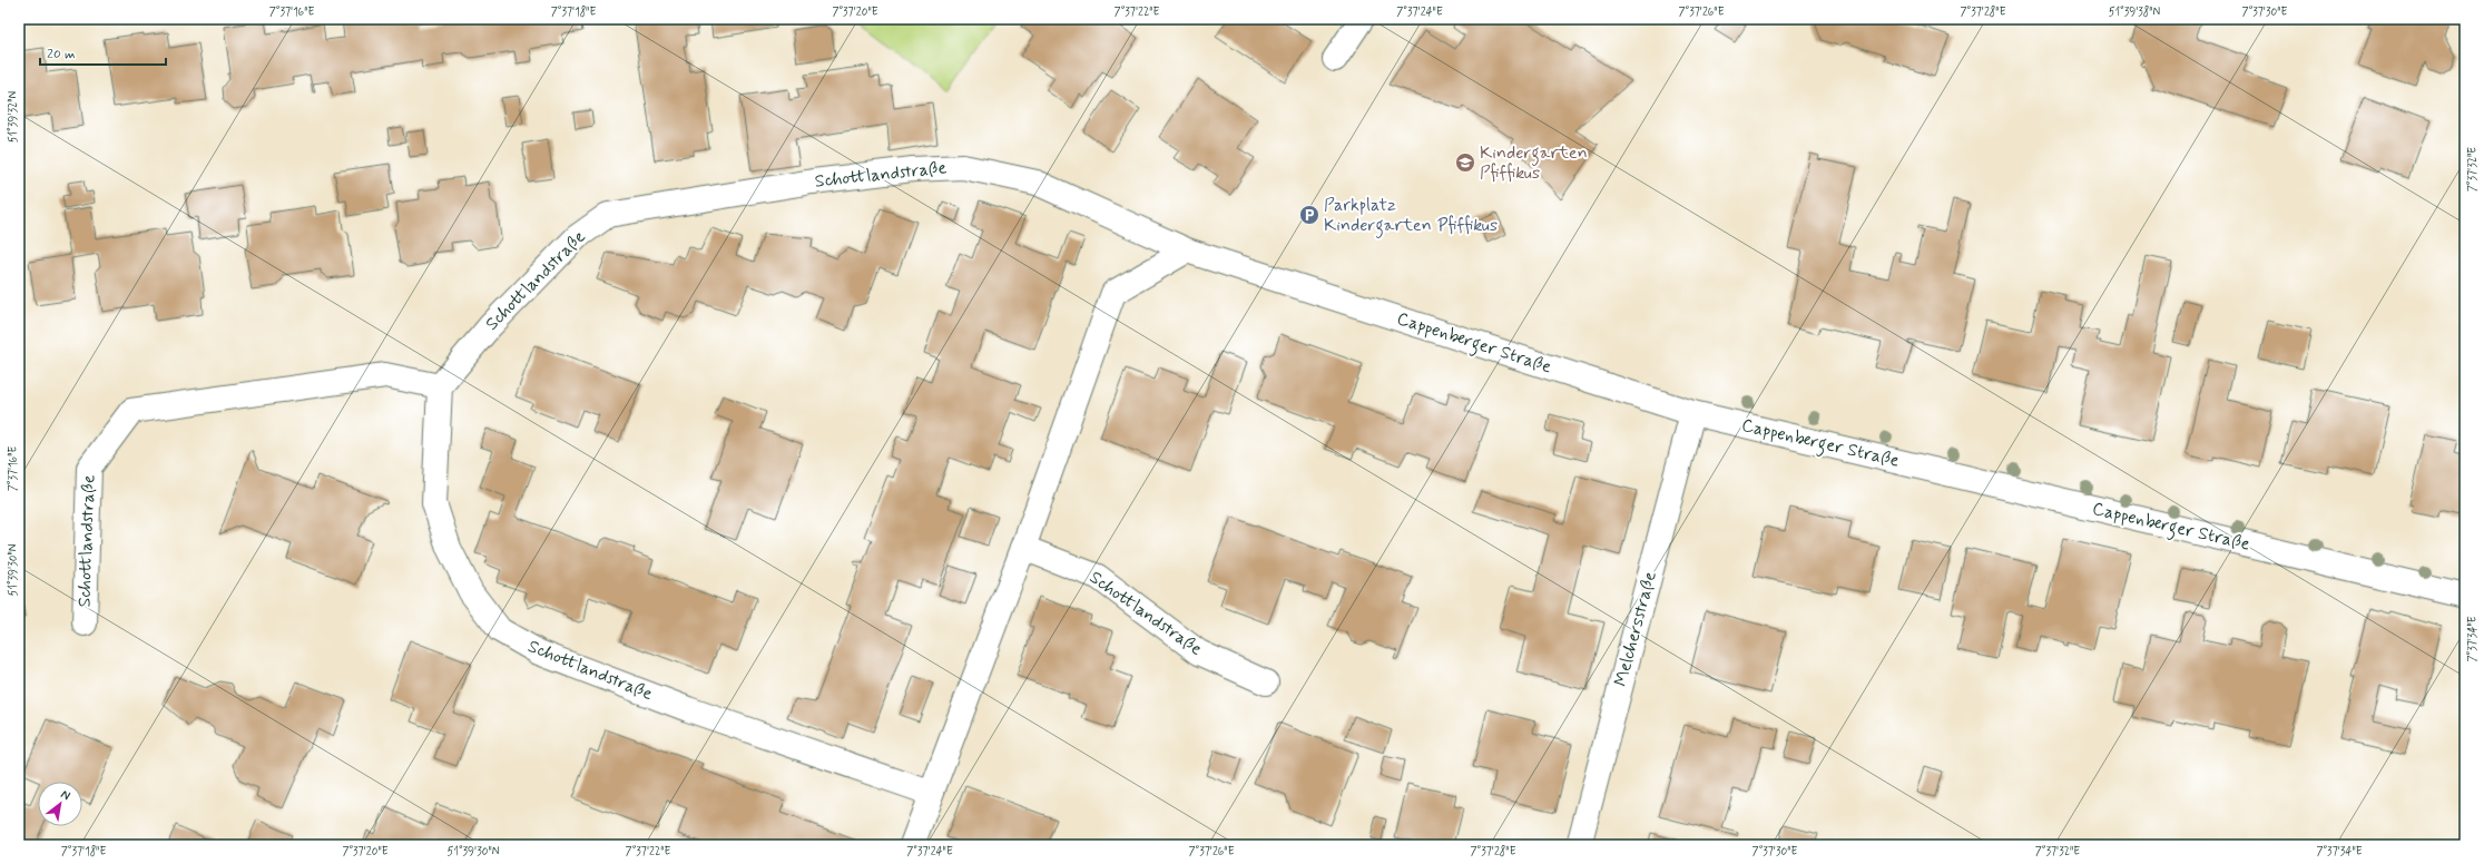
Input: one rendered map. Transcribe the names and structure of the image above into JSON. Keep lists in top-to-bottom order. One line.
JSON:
{"streets":{"street":["Schottlandstraße","Cappenberger Straße","Melchersstraße"]},"crossings":[["Schottlandstraße","Cappenberger Straße"],["Cappenberger Straße","Melchersstraße"]],"places":{"school or university":["Kindergarten Pfiffikus"],"parking":["Parkplatz Kindergarten Pfiffikus"]},"scale_bar":"20 m","north":"top right","coordinates":["7°37'16\"E","7°37'18\"E","7°37'20\"E","7°37'22\"E","7°37'24\"E","7°37'26\"E","7°37'28\"E","51°39'38\"N","7°37'30\"E","51°39'32\"N","7°37'32\"E","51°39'30\"N","7°37'34\"E"]}
